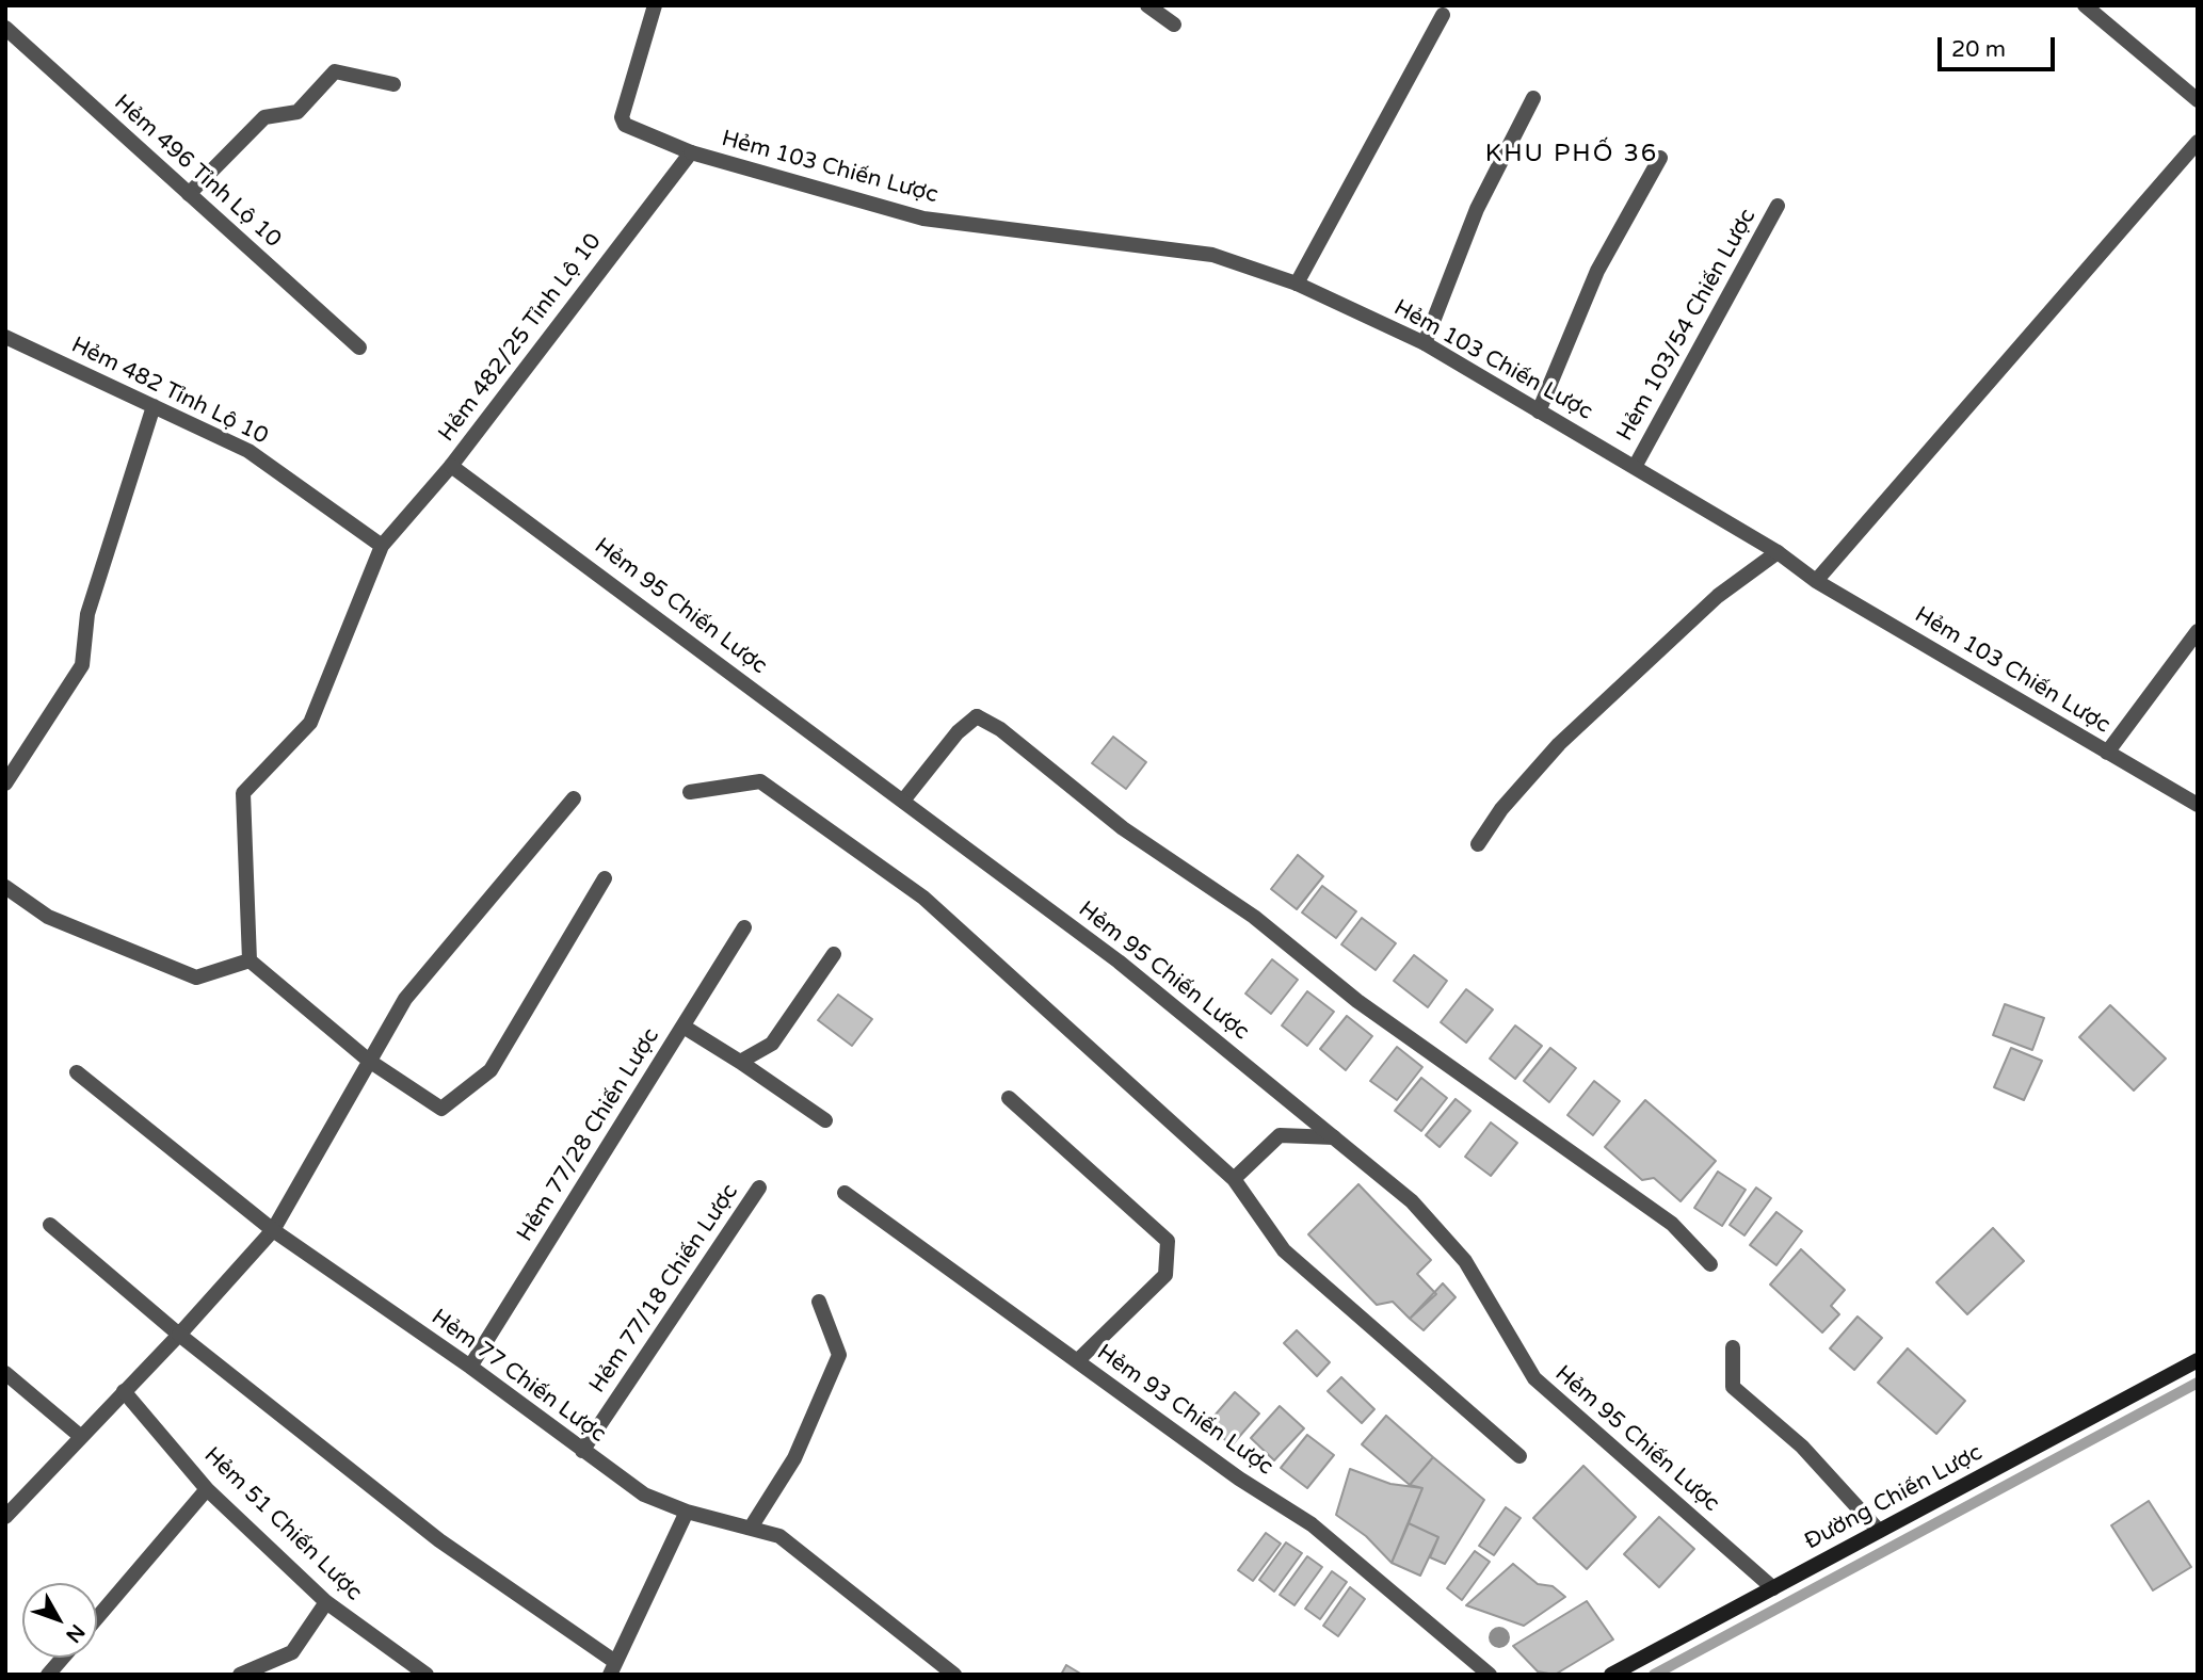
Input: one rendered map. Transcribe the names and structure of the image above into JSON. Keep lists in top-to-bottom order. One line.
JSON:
{"streets":{"street":["Hẻm 103 Chiến Lược","Hẻm 496 Tỉnh Lộ 10","Hẻm 103/54 Chiến Lược","Hẻm 482/25 Tỉnh Lộ 10","Hẻm 482 Tỉnh Lộ 10","Hẻm 95 Chiến Lược","Hẻm 77/28 Chiến Lược","Hẻm 77/18 Chiến Lược","Hẻm 77 Chiến Lược","Hẻm 93 Chiến Lược","Đường Chiến Lược","Hẻm 51 Chiến Lược"]},"crossings":[["Hẻm 103 Chiến Lược","Hẻm 103/54 Chiến Lược"],["Hẻm 103 Chiến Lược","Hẻm 482/25 Tỉnh Lộ 10"],["Hẻm 482/25 Tỉnh Lộ 10","Hẻm 482 Tỉnh Lộ 10"],["Hẻm 482/25 Tỉnh Lộ 10","Hẻm 95 Chiến Lược"],["Hẻm 95 Chiến Lược","Đường Chiến Lược"],["Hẻm 77/28 Chiến Lược","Hẻm 77 Chiến Lược"],["Hẻm 77/18 Chiến Lược","Hẻm 77 Chiến Lược"]],"districts":["KHU PHỐ 36"],"scale_bar":"20 m","north":"bottom right"}
